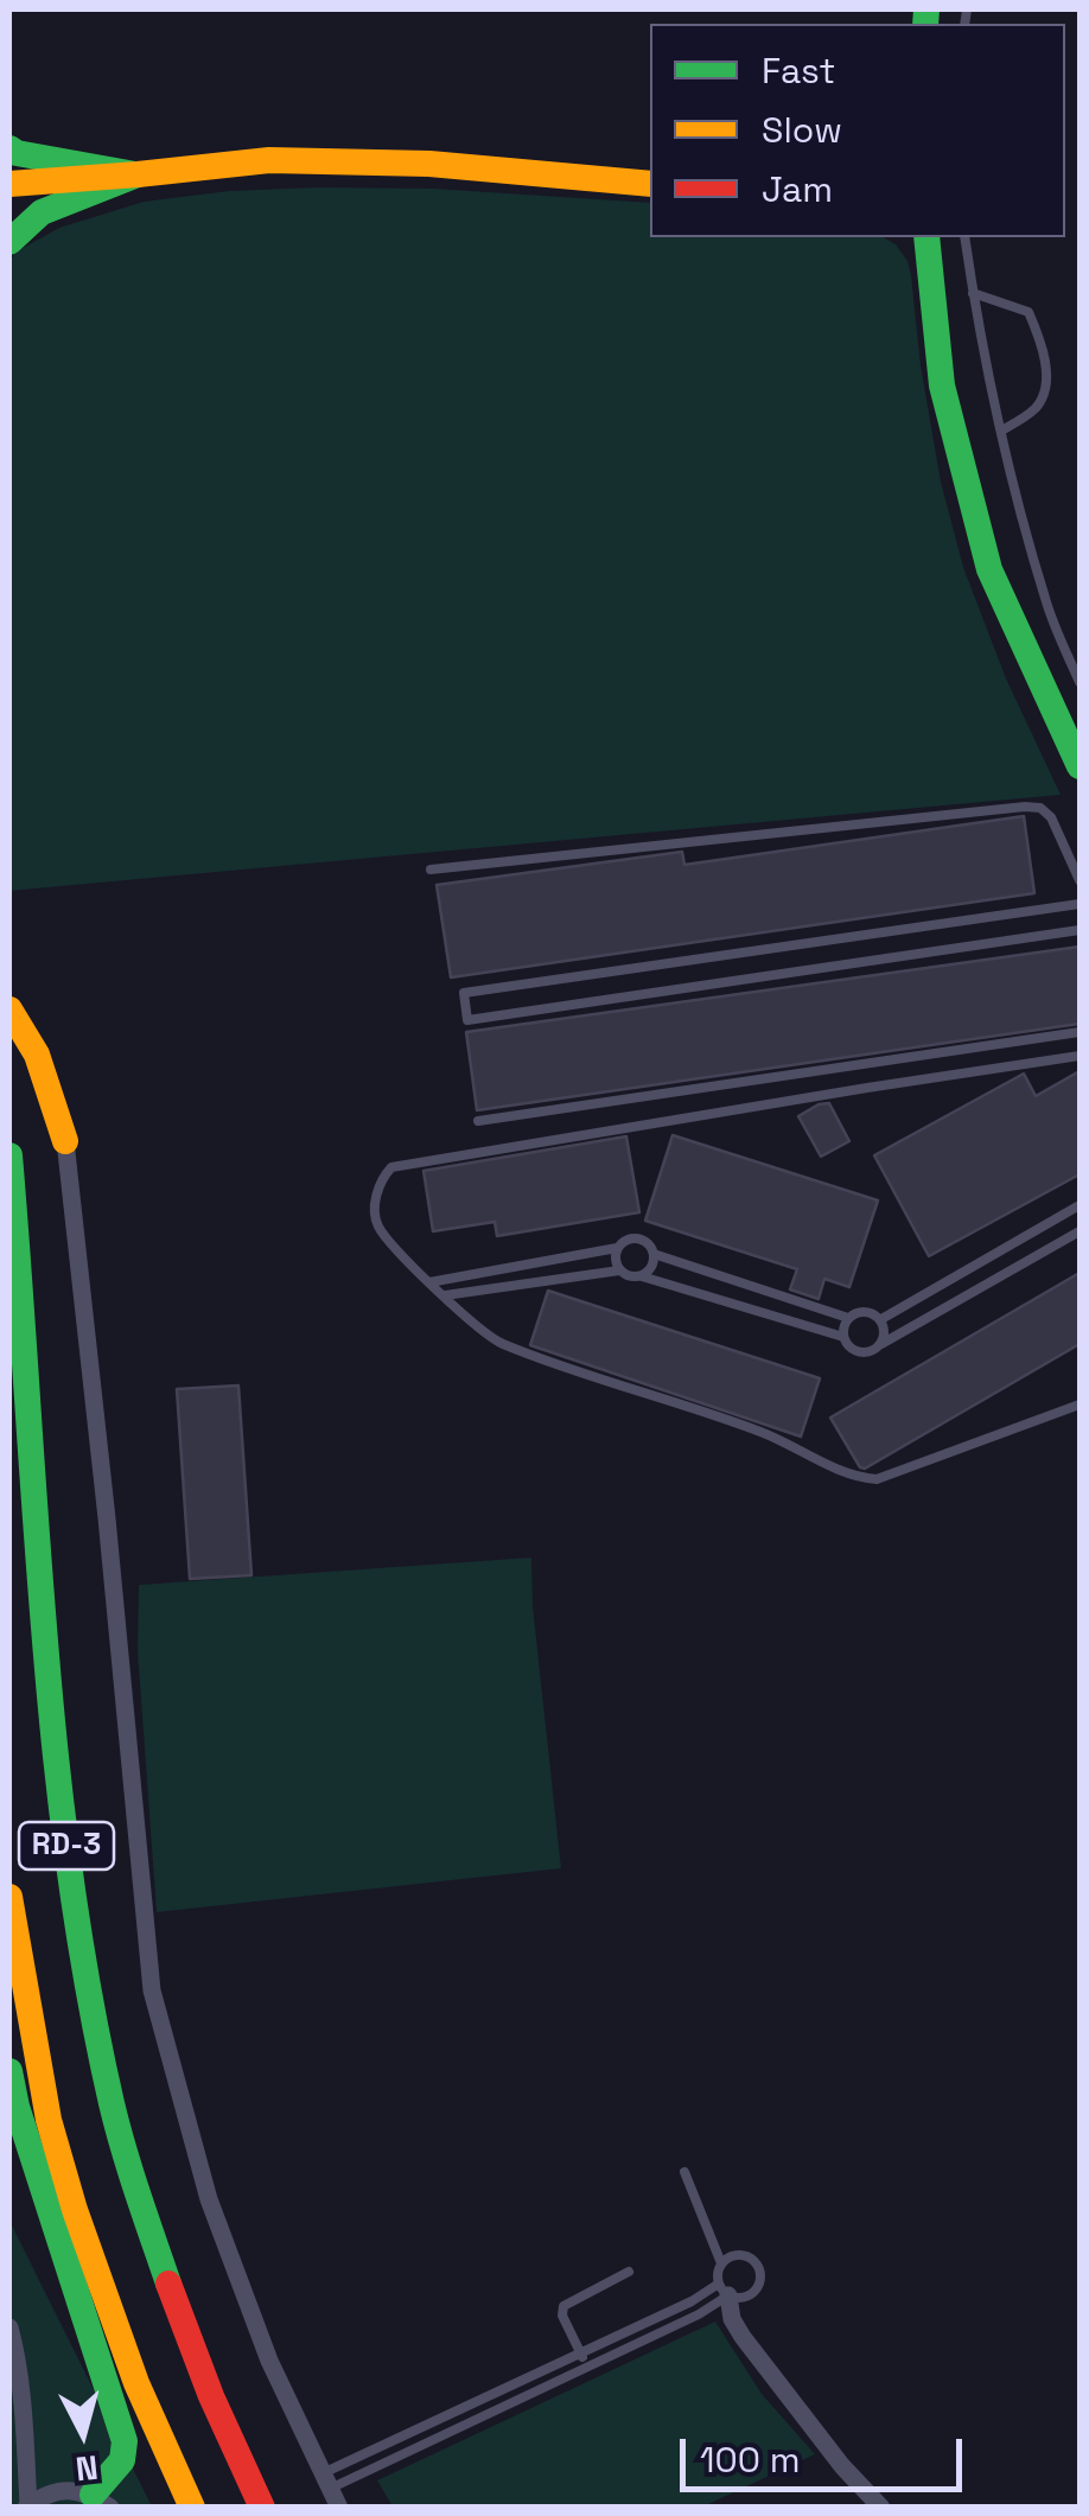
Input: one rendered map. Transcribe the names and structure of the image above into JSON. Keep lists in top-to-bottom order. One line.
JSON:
{"streets":{"main road":["RD-3"]},"legend":["Fast","Slow","Jam"],"scale_bar":"100 m","north":"bottom"}
